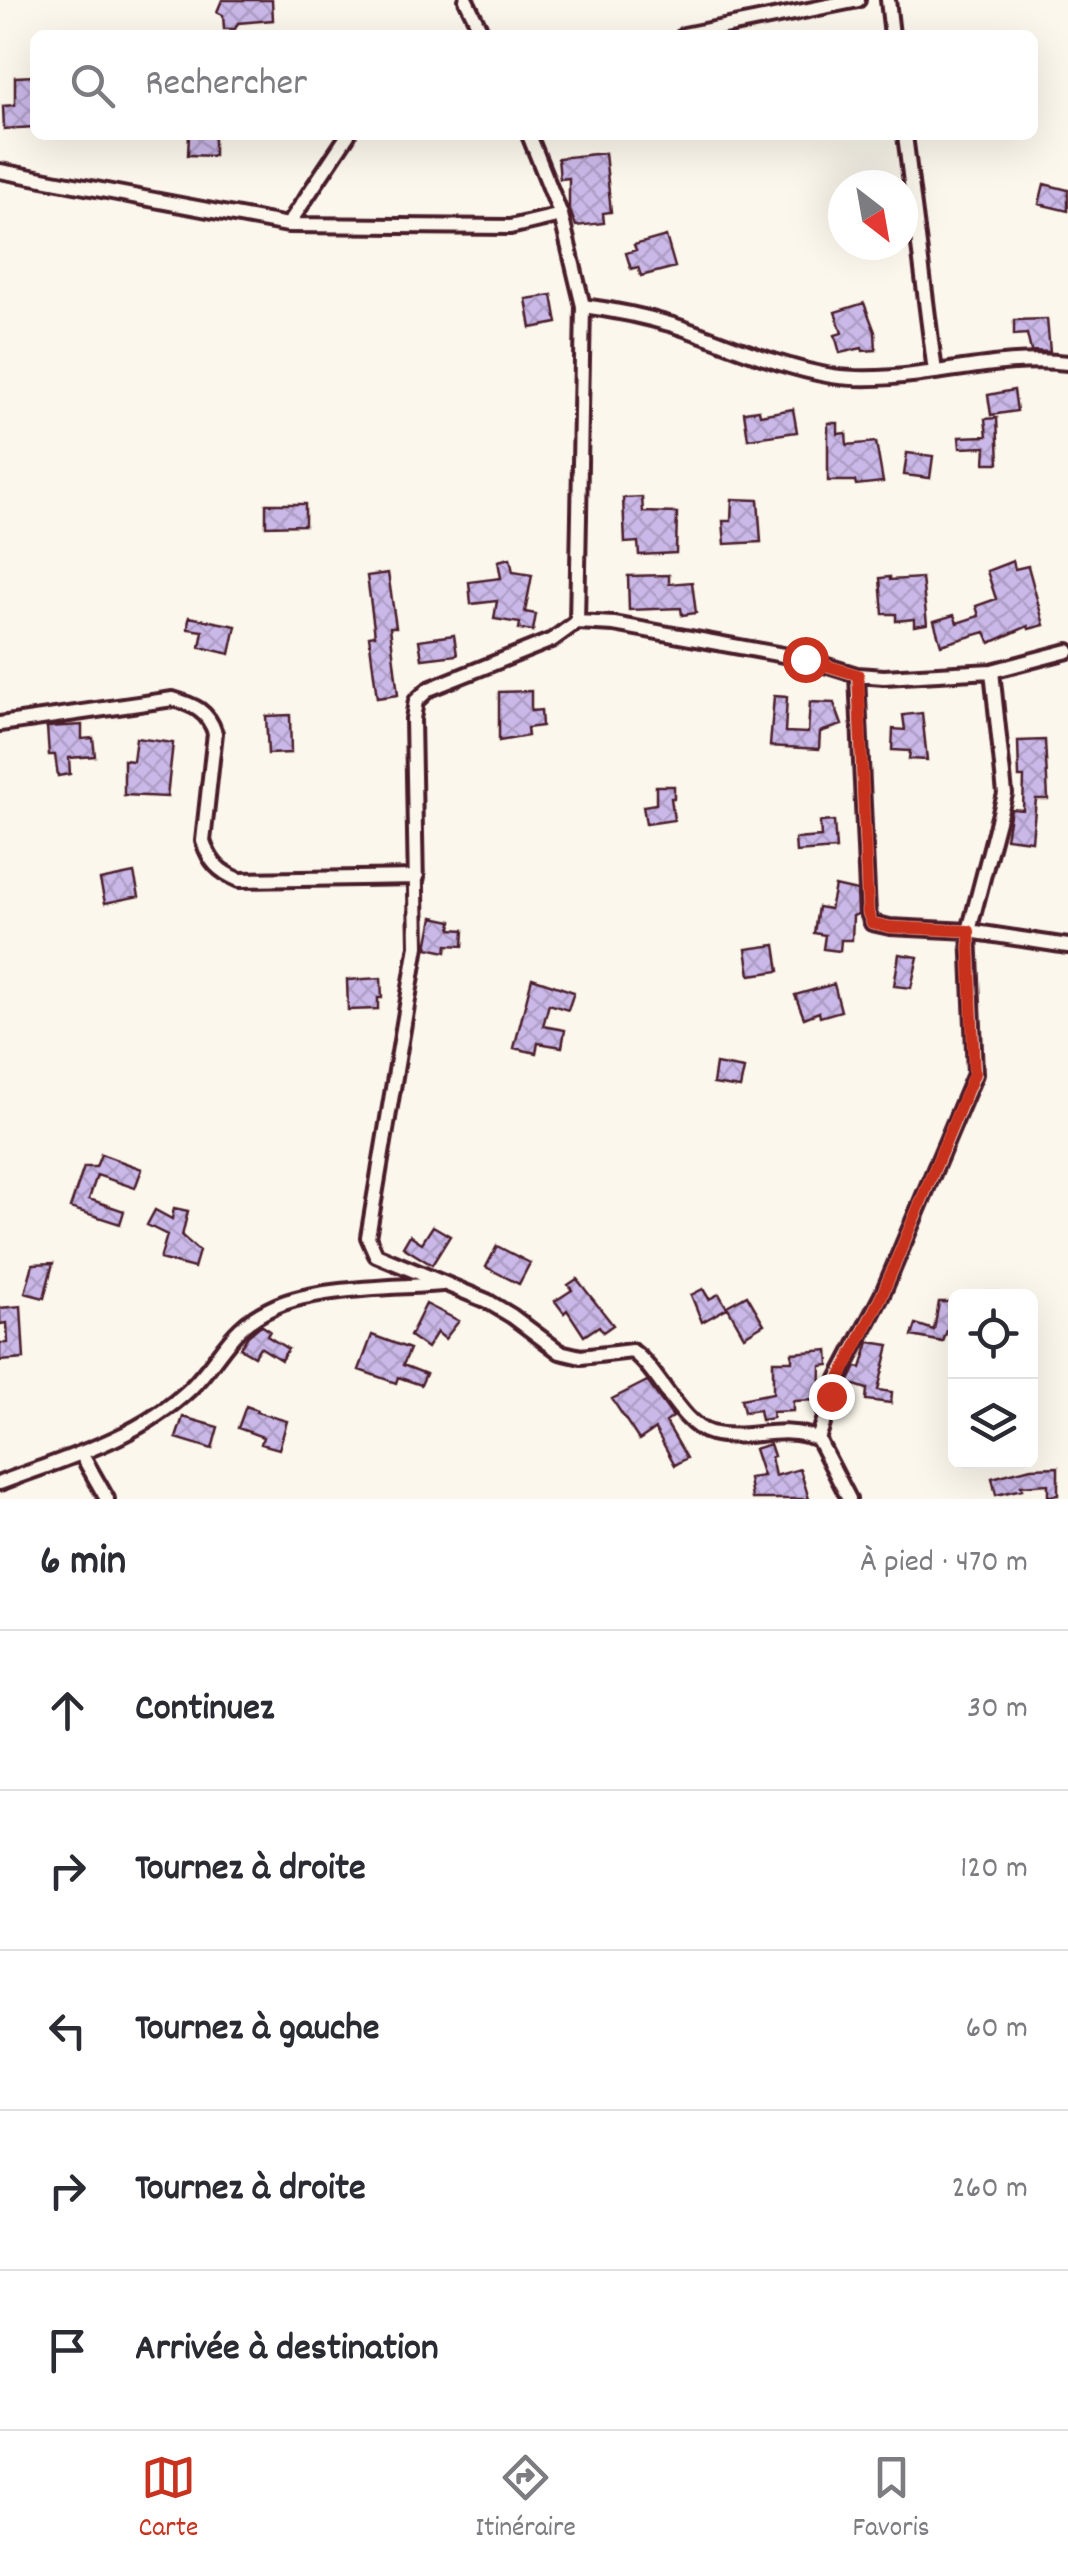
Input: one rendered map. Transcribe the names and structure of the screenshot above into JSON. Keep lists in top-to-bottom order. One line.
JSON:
{"north":"bottom right","page":{"search":"Rechercher","heading":["6 min","À pied · 470 m"],"list":[["Continuez","30 m"],["Tournez à droite","120 m"],["Tournez à gauche","60 m"],["Tournez à droite","260 m"],"Arrivée à destination"],"nav":["Carte","Itinéraire","Favoris"]}}
